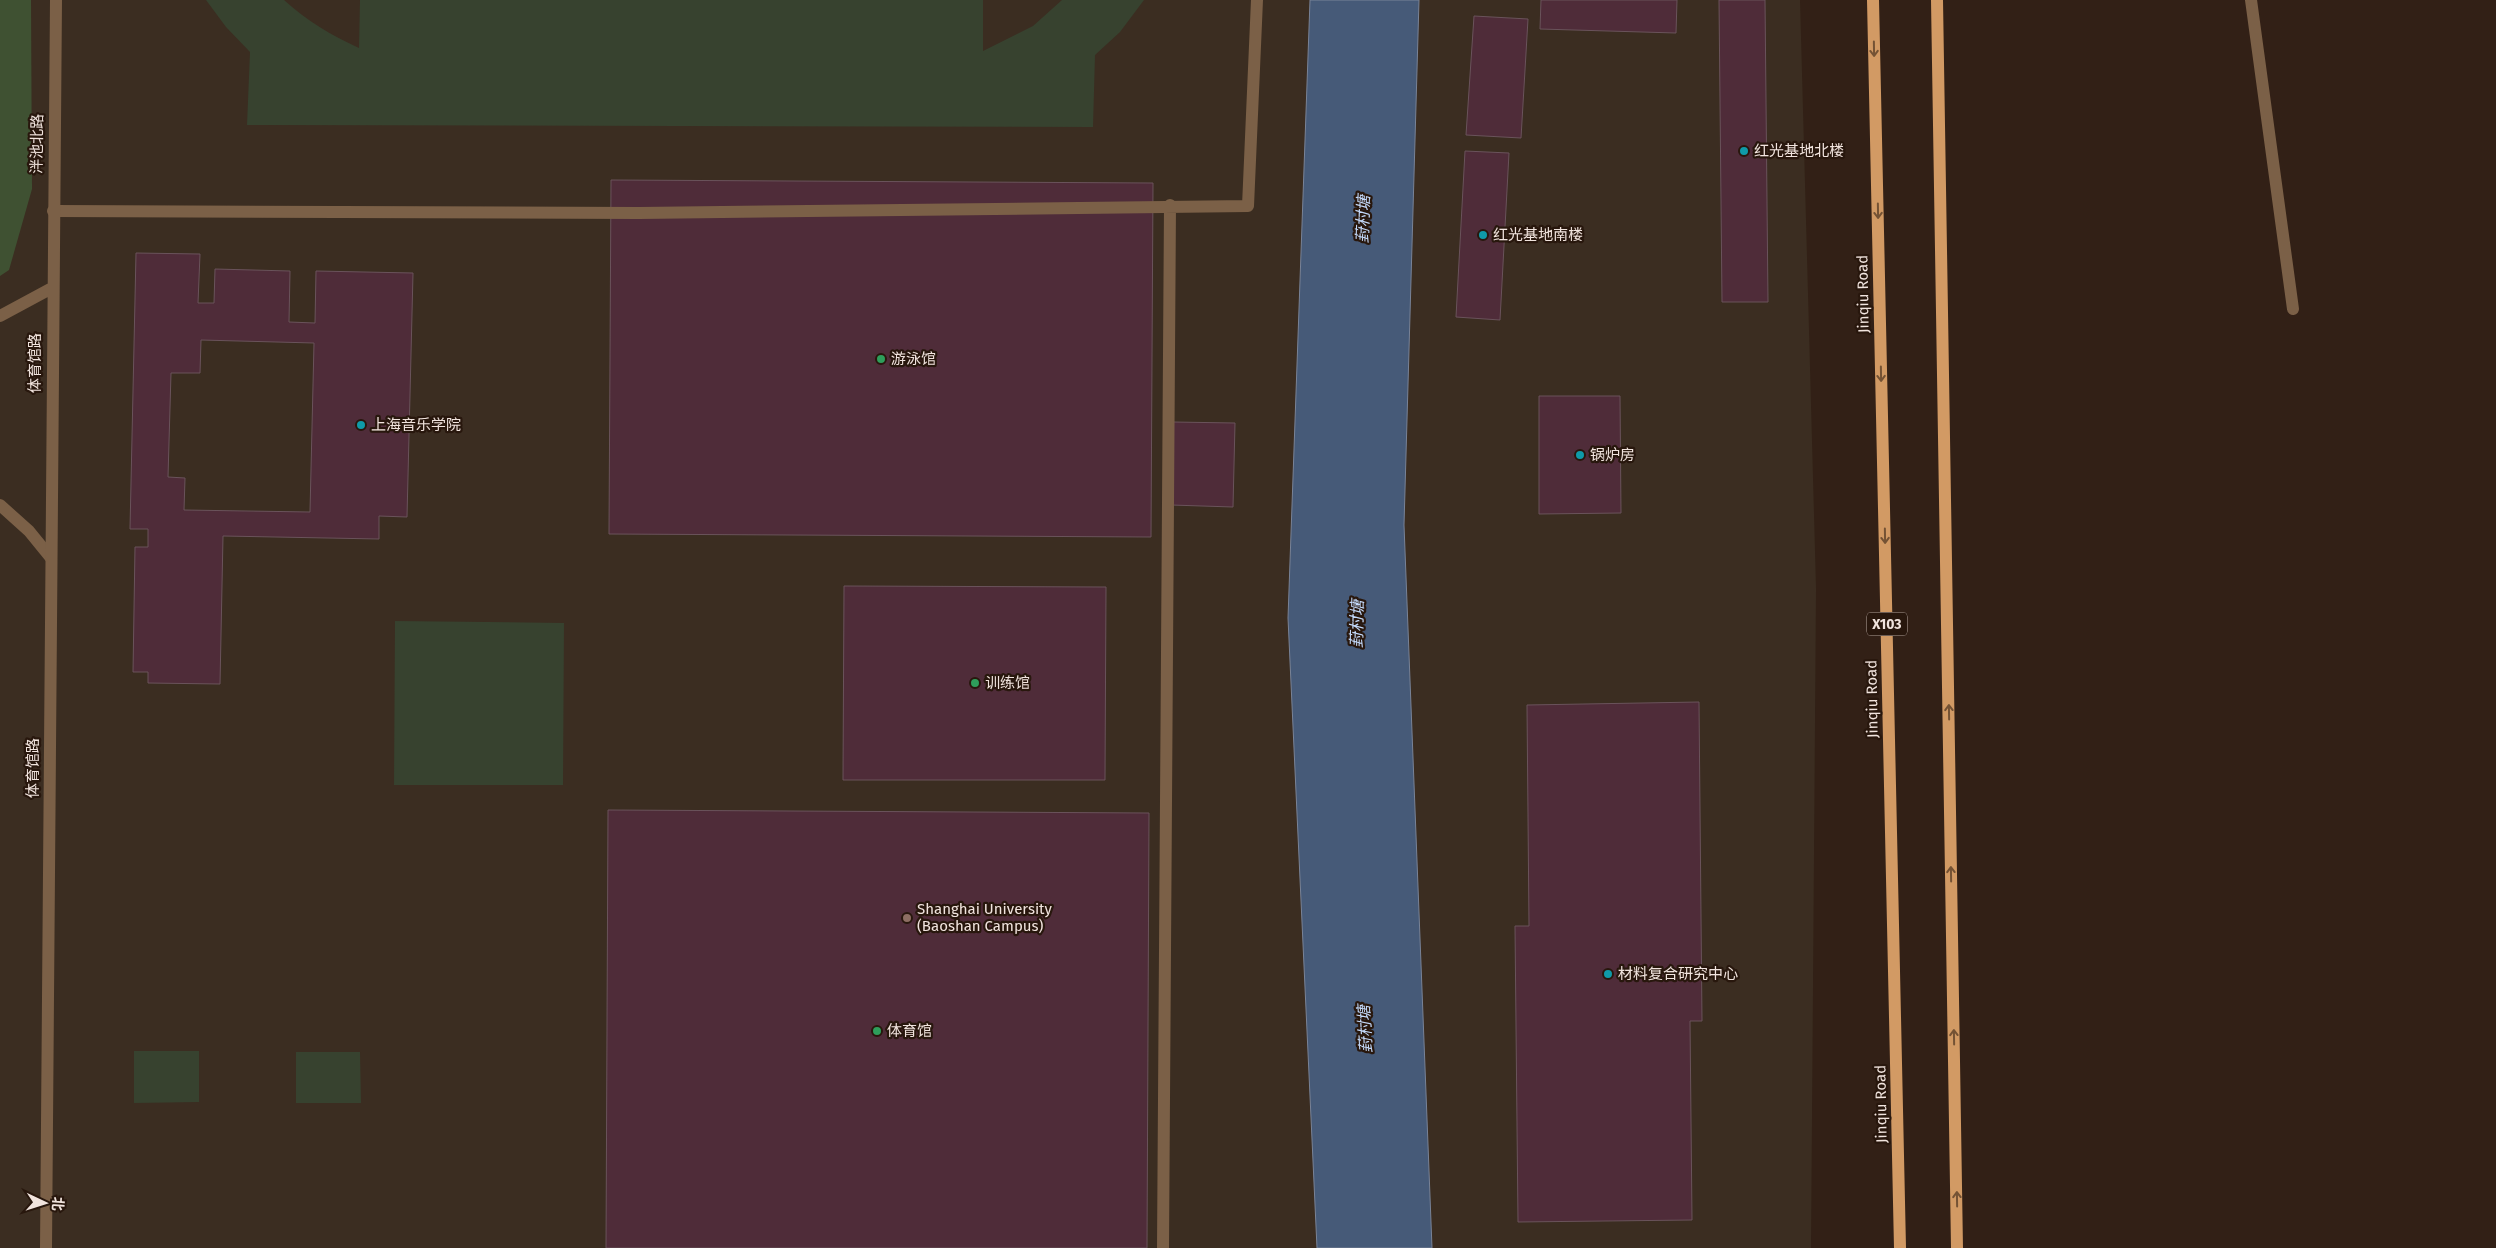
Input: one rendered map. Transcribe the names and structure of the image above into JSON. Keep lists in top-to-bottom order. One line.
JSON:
{"streets":{"main road":["Jinqiu Road","X103"],"street":["泮池北路","体育馆路"]},"crossings":[["泮池北路","体育馆路"]],"water":["葑村塘"],"places":["红光基地北楼","红光基地南楼","游泳馆","上海音乐学院","锅炉房","训练馆","Shanghai University (Baoshan Campus)","材料复合研究中心","体育馆"],"north":"right"}
